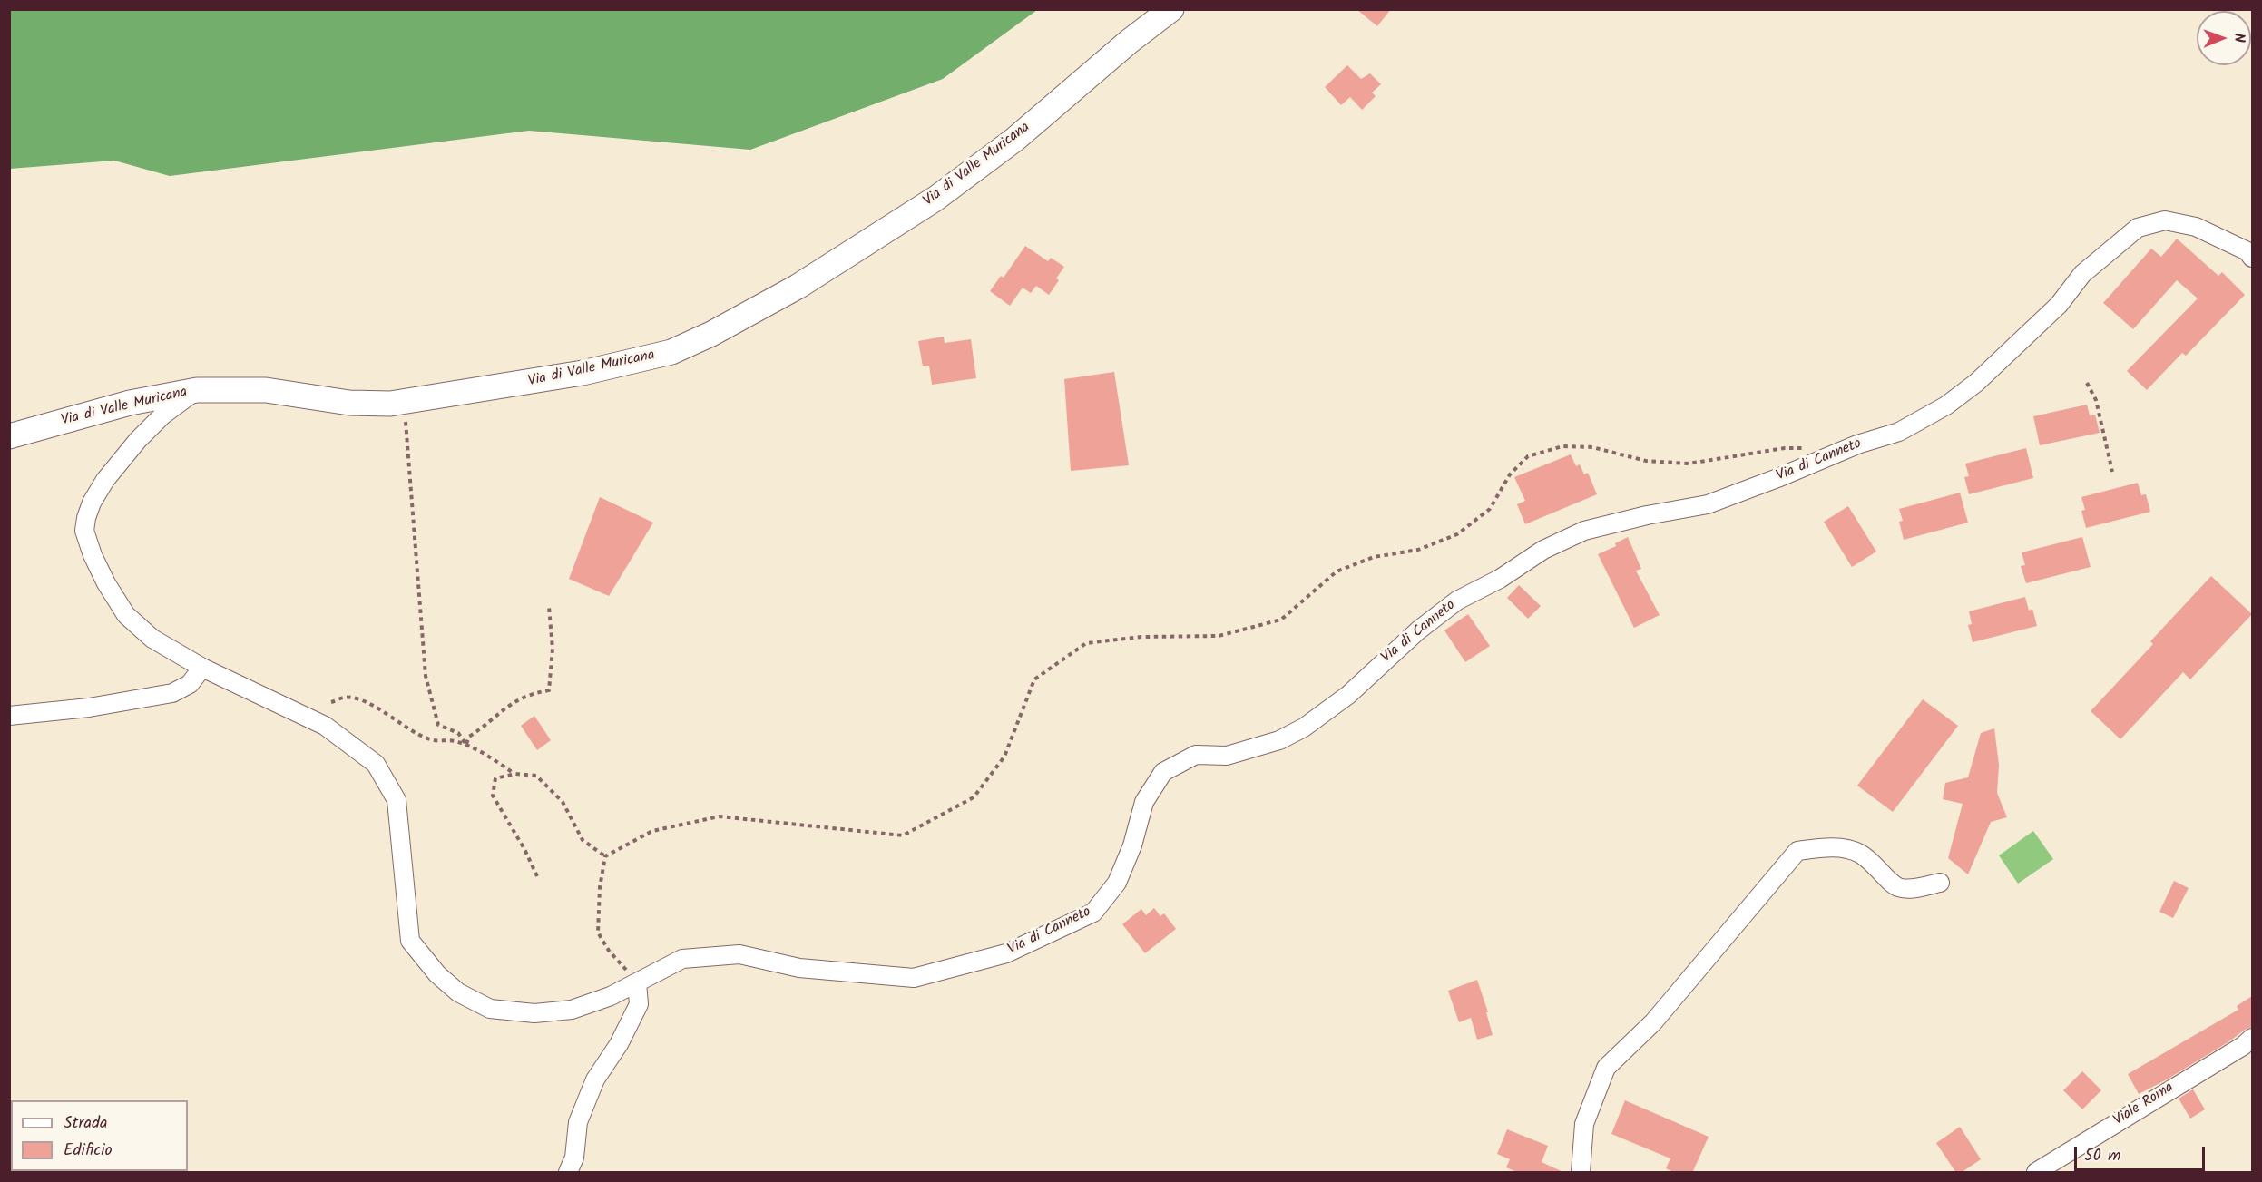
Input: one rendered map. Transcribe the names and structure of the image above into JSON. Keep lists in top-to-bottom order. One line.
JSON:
{"streets":{"street":["Via di Valle Muricana","Via di Canneto","Viale Roma"]},"crossings":[["Via di Valle Muricana","Via di Canneto"]],"legend":["Strada","Edificio"],"scale_bar":"50 m","north":"right"}
